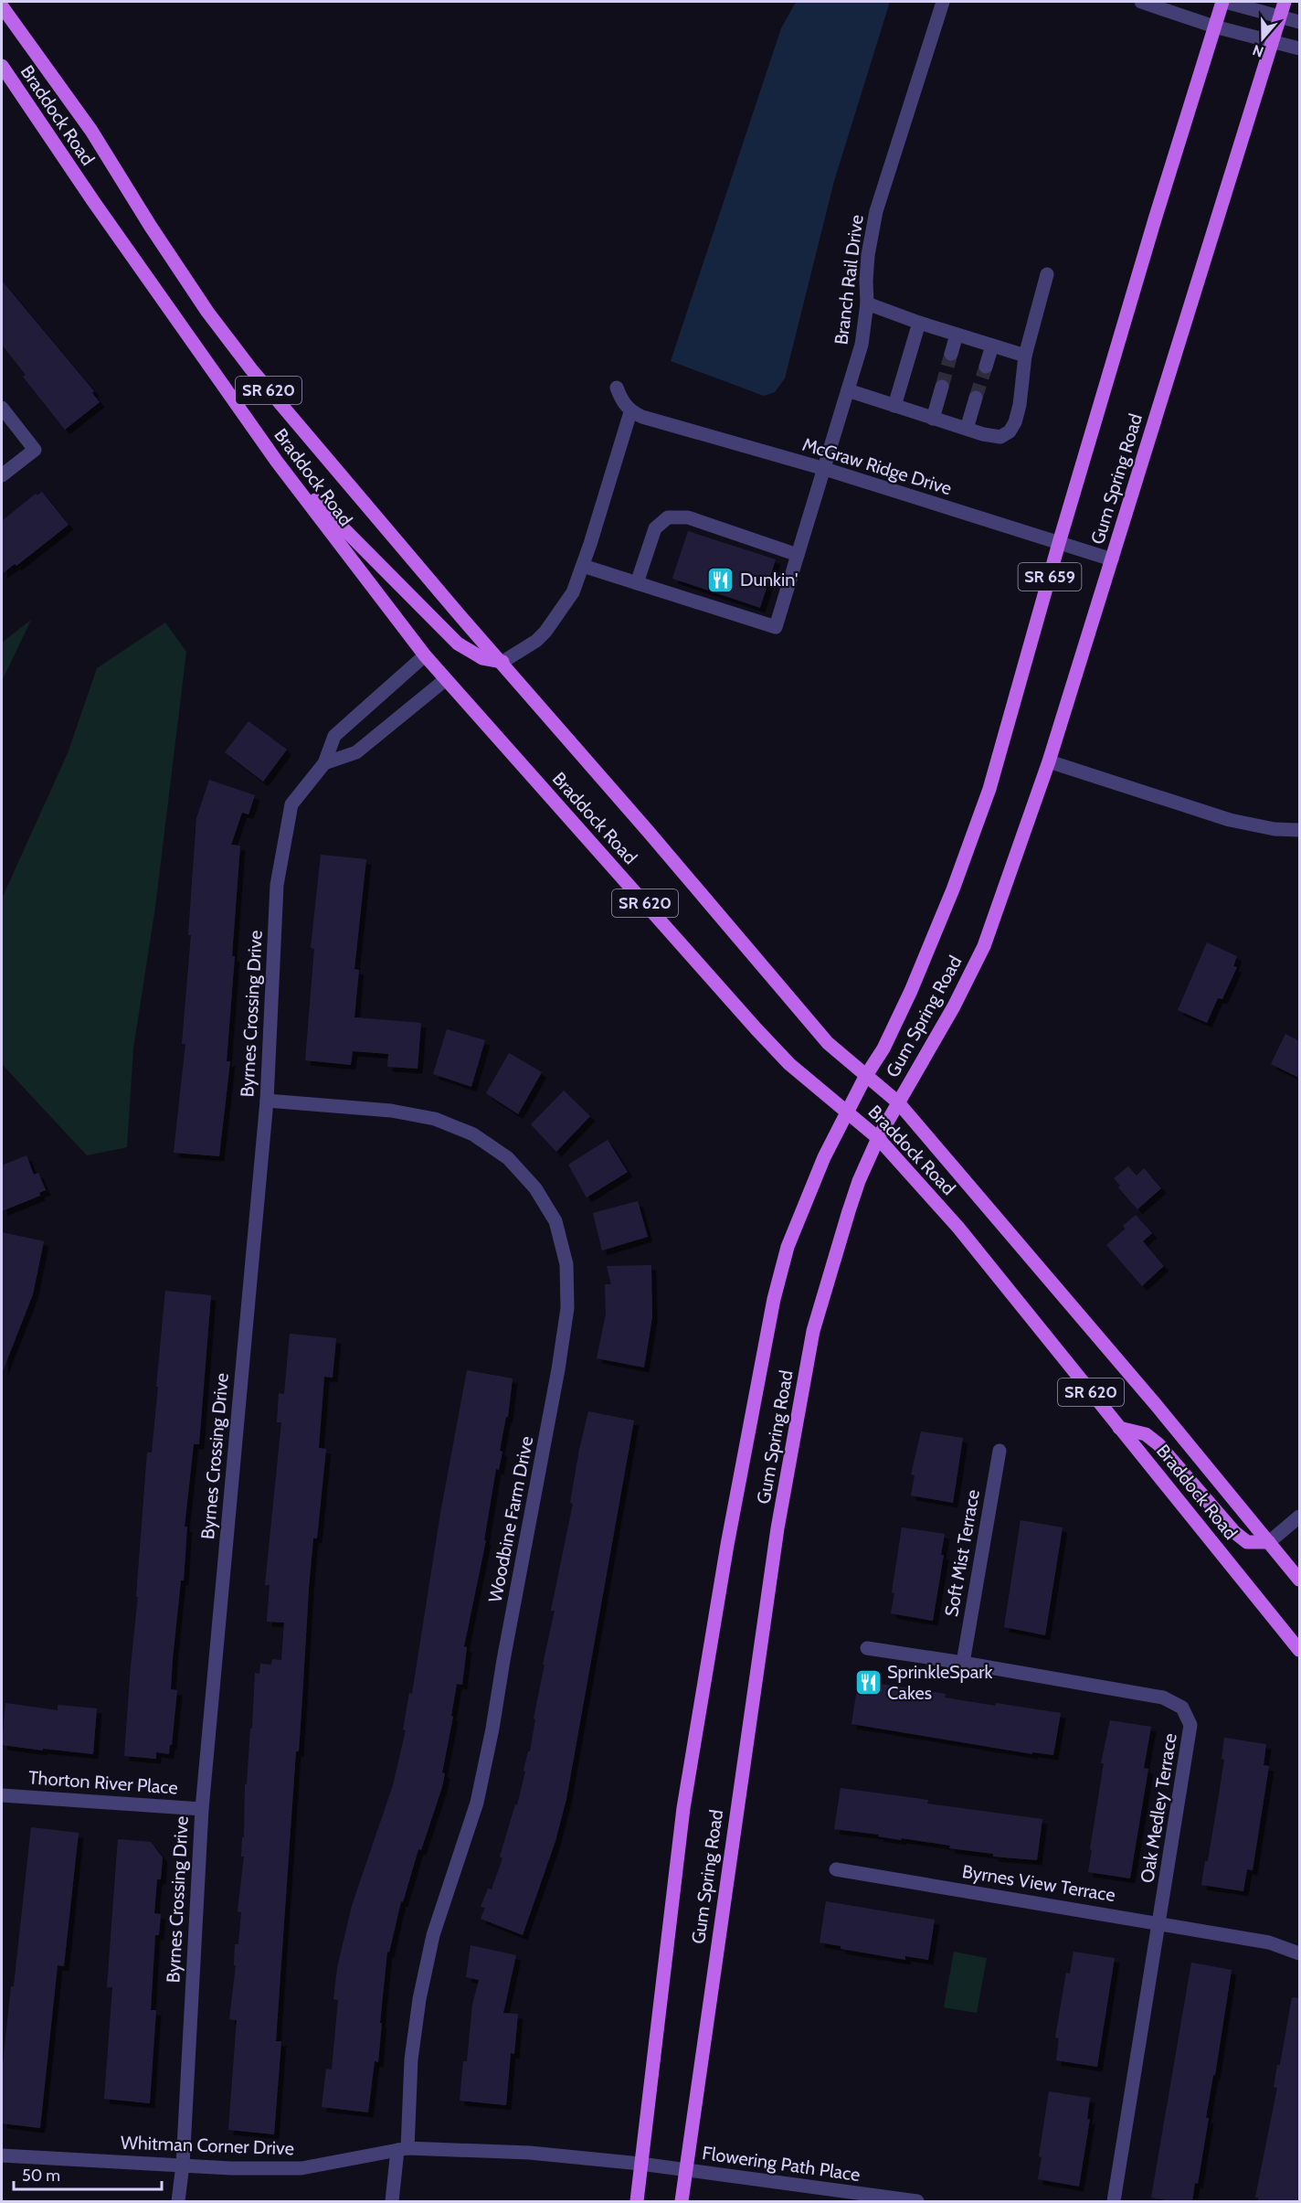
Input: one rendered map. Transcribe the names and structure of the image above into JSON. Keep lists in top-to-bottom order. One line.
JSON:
{"streets":{"main road":["Braddock Road","SR 620","Gum Spring Road","SR 659"],"street":["Branch Rail Drive","McGraw Ridge Drive","Byrnes Crossing Drive","Woodbine Farm Drive","Soft Mist Terrace","Thorton River Place","Oak Medley Terrace","Byrnes View Terrace","Whitman Corner Drive","Flowering Path Place"]},"crossings":[["Braddock Road","Gum Spring Road"],["Braddock Road","Byrnes Crossing Drive"],["Branch Rail Drive","McGraw Ridge Drive"],["McGraw Ridge Drive","Gum Spring Road"],["Gum Spring Road","Whitman Corner Drive"],["Gum Spring Road","Flowering Path Place"],["Byrnes Crossing Drive","Woodbine Farm Drive"],["Byrnes Crossing Drive","Thorton River Place"],["Byrnes Crossing Drive","Whitman Corner Drive"],["Woodbine Farm Drive","Whitman Corner Drive"],["Soft Mist Terrace","Oak Medley Terrace"],["Oak Medley Terrace","Byrnes View Terrace"],["Whitman Corner Drive","Flowering Path Place"]],"places":{"restaurant":["Dunkin'","SprinkleSpark Cakes"]},"scale_bar":"50 m","north":"bottom"}
